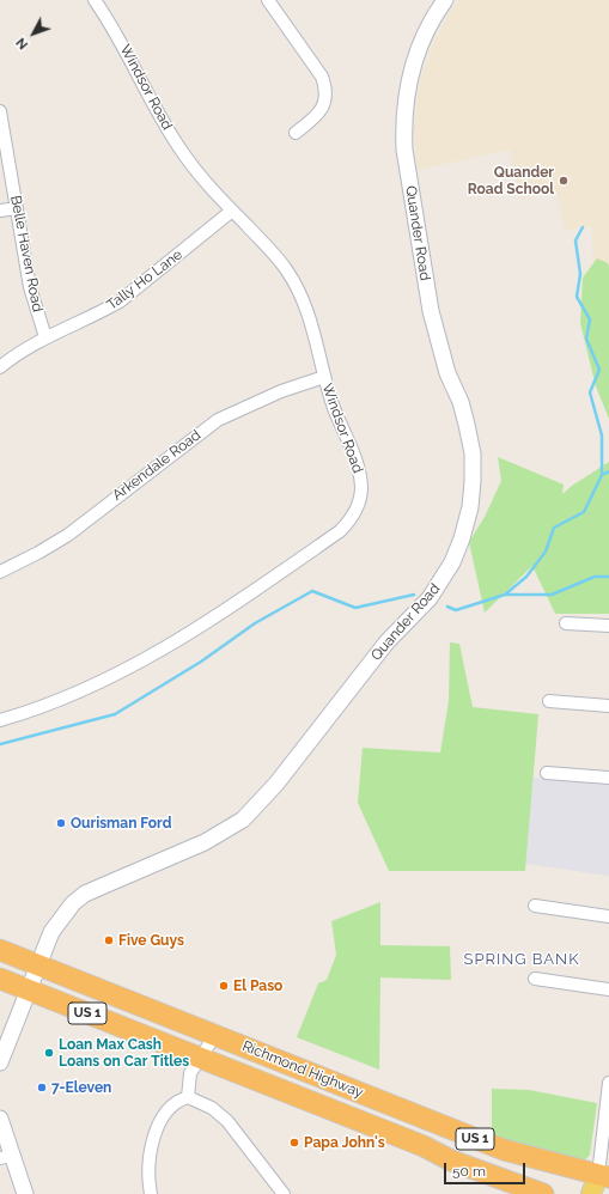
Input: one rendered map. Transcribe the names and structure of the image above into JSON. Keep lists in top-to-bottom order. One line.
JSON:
{"streets":{"highway":["US 1","Richmond Highway"],"street":["Windsor Road","Quander Road","Belle Haven Road","Tally Ho Lane","Arkendale Road"]},"crossings":[["Windsor Road","Tally Ho Lane"],["Windsor Road","Arkendale Road"],["Quander Road","Richmond Highway"],["Belle Haven Road","Tally Ho Lane"]],"districts":["SPRING BANK"],"places":["Quander Road School","Ourisman Ford","Five Guys","El Paso","Loan Max Cash Loans on Car Titles","7-Eleven","Papa John's"],"scale_bar":"50 m","north":"bottom left"}
